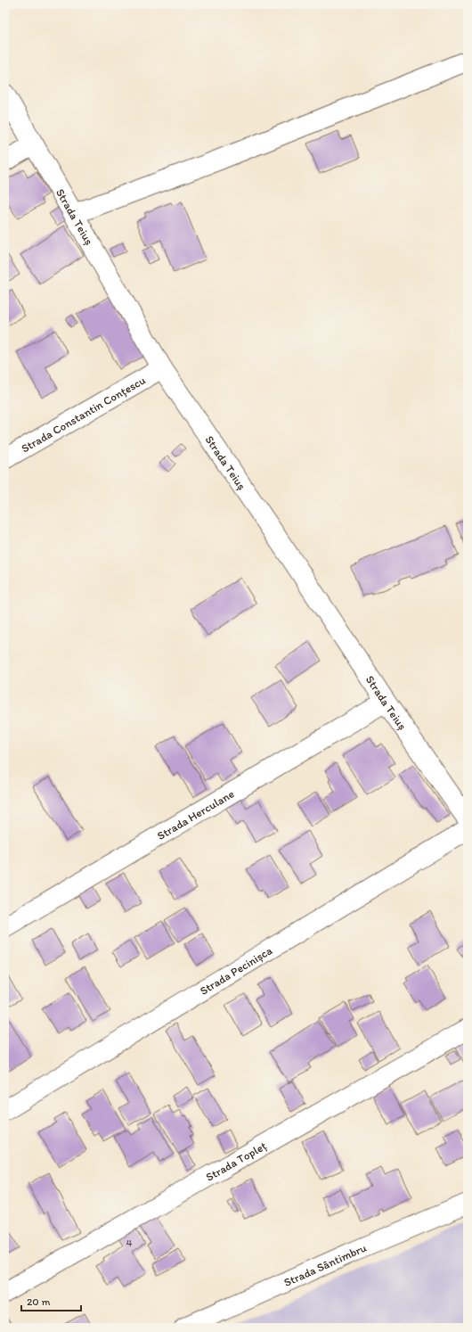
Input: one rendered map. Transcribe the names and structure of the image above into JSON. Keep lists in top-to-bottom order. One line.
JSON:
{"streets":{"street":["Strada Teiuș","Strada Constantin Conțescu","Strada Herculane","Strada Pecinișca","Strada Topleț","Strada Sântimbru"]},"crossings":[["Strada Teiuș","Strada Constantin Conțescu"],["Strada Teiuș","Strada Herculane"]],"house_numbers":["4"],"scale_bar":"20 m"}
